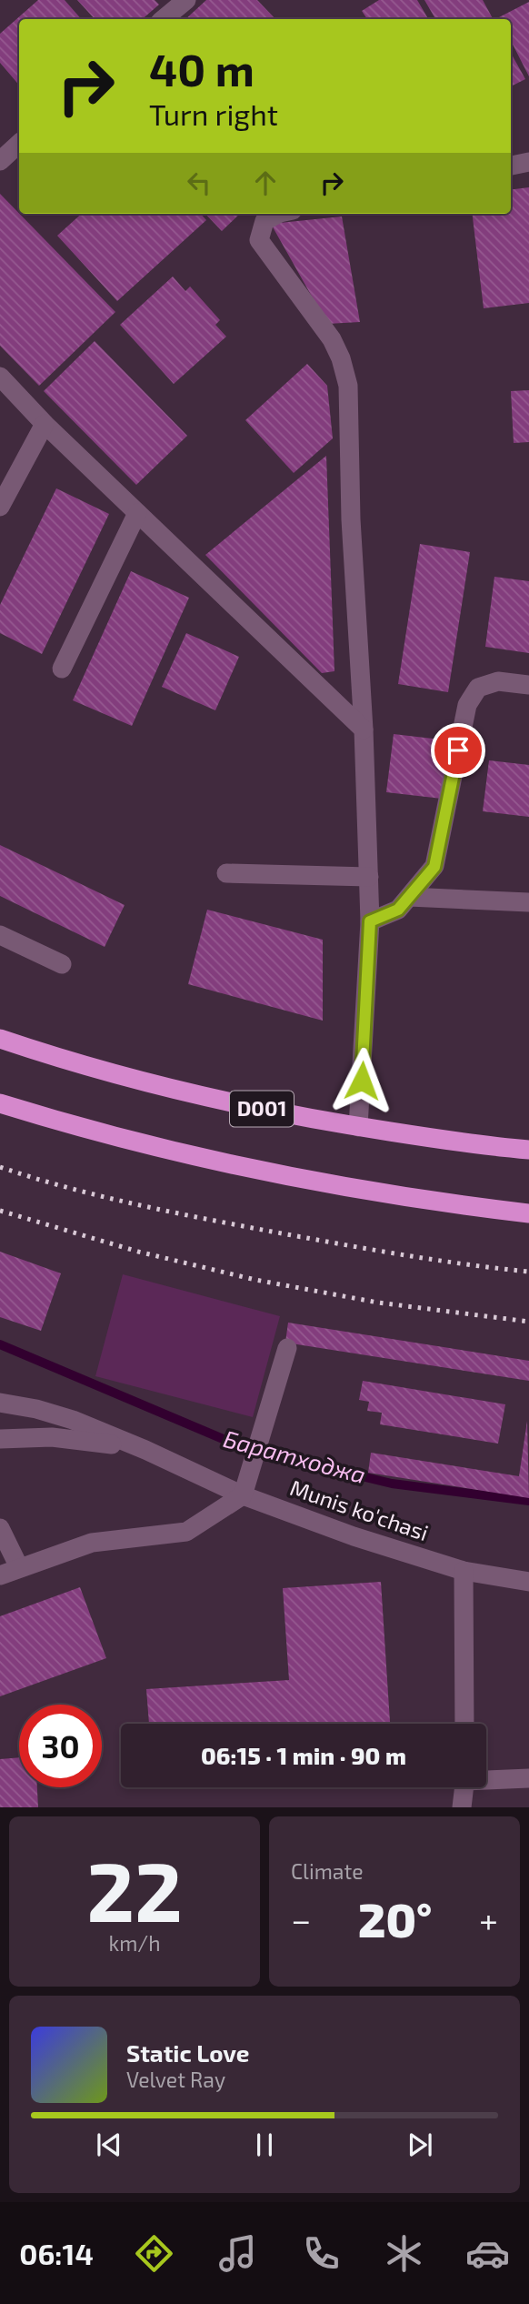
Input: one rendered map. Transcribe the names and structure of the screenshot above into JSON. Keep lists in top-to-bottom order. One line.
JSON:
{"streets":{"highway":["D001"],"street":["Munis ko'chasi"]},"water":["Баратходжа"],"page":{"turn":["40 m","Turn right"],"limit":"30","trip":"06:15 · 1 min · 90 m","tile":[["22","km/h"],"Climate"],"heat":["−","20°","+"],"song":["Static Love","Velvet Ray"],"tabs":"06:14"}}
